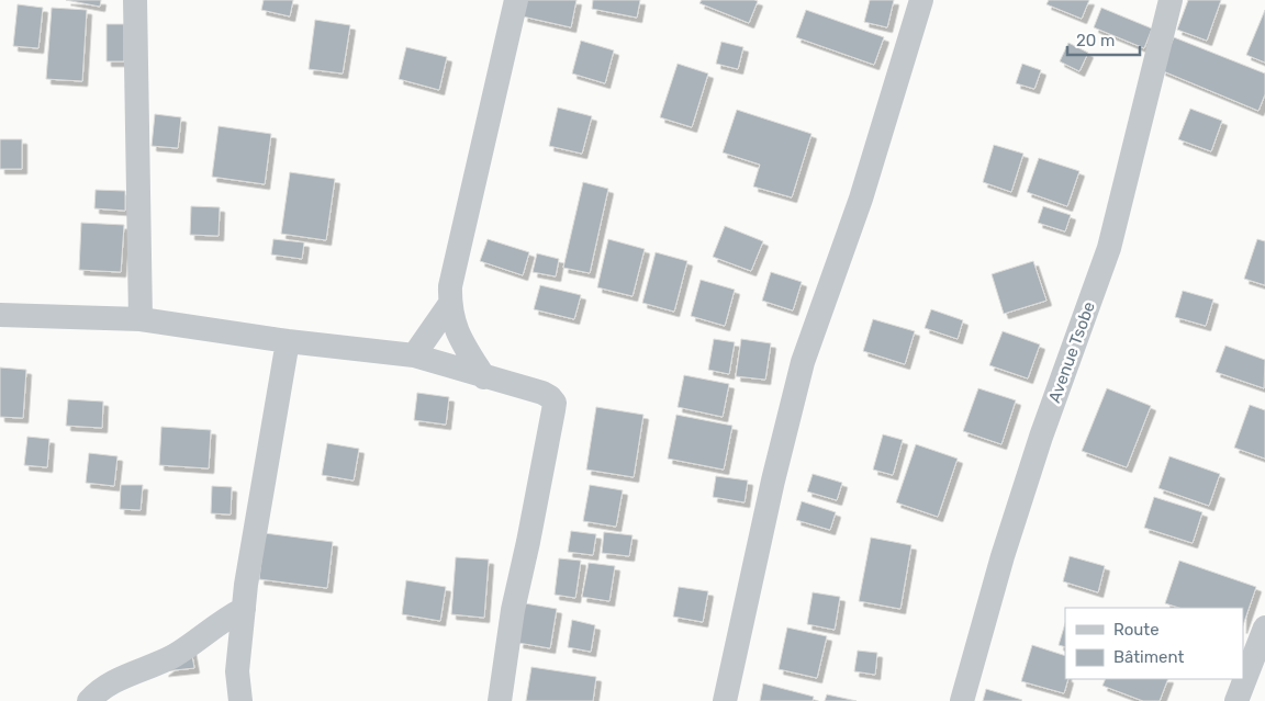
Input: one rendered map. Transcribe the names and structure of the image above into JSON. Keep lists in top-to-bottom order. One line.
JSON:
{"streets":{"street":["Avenue Tsobe"]},"legend":["Route","Bâtiment"],"scale_bar":"20 m"}
